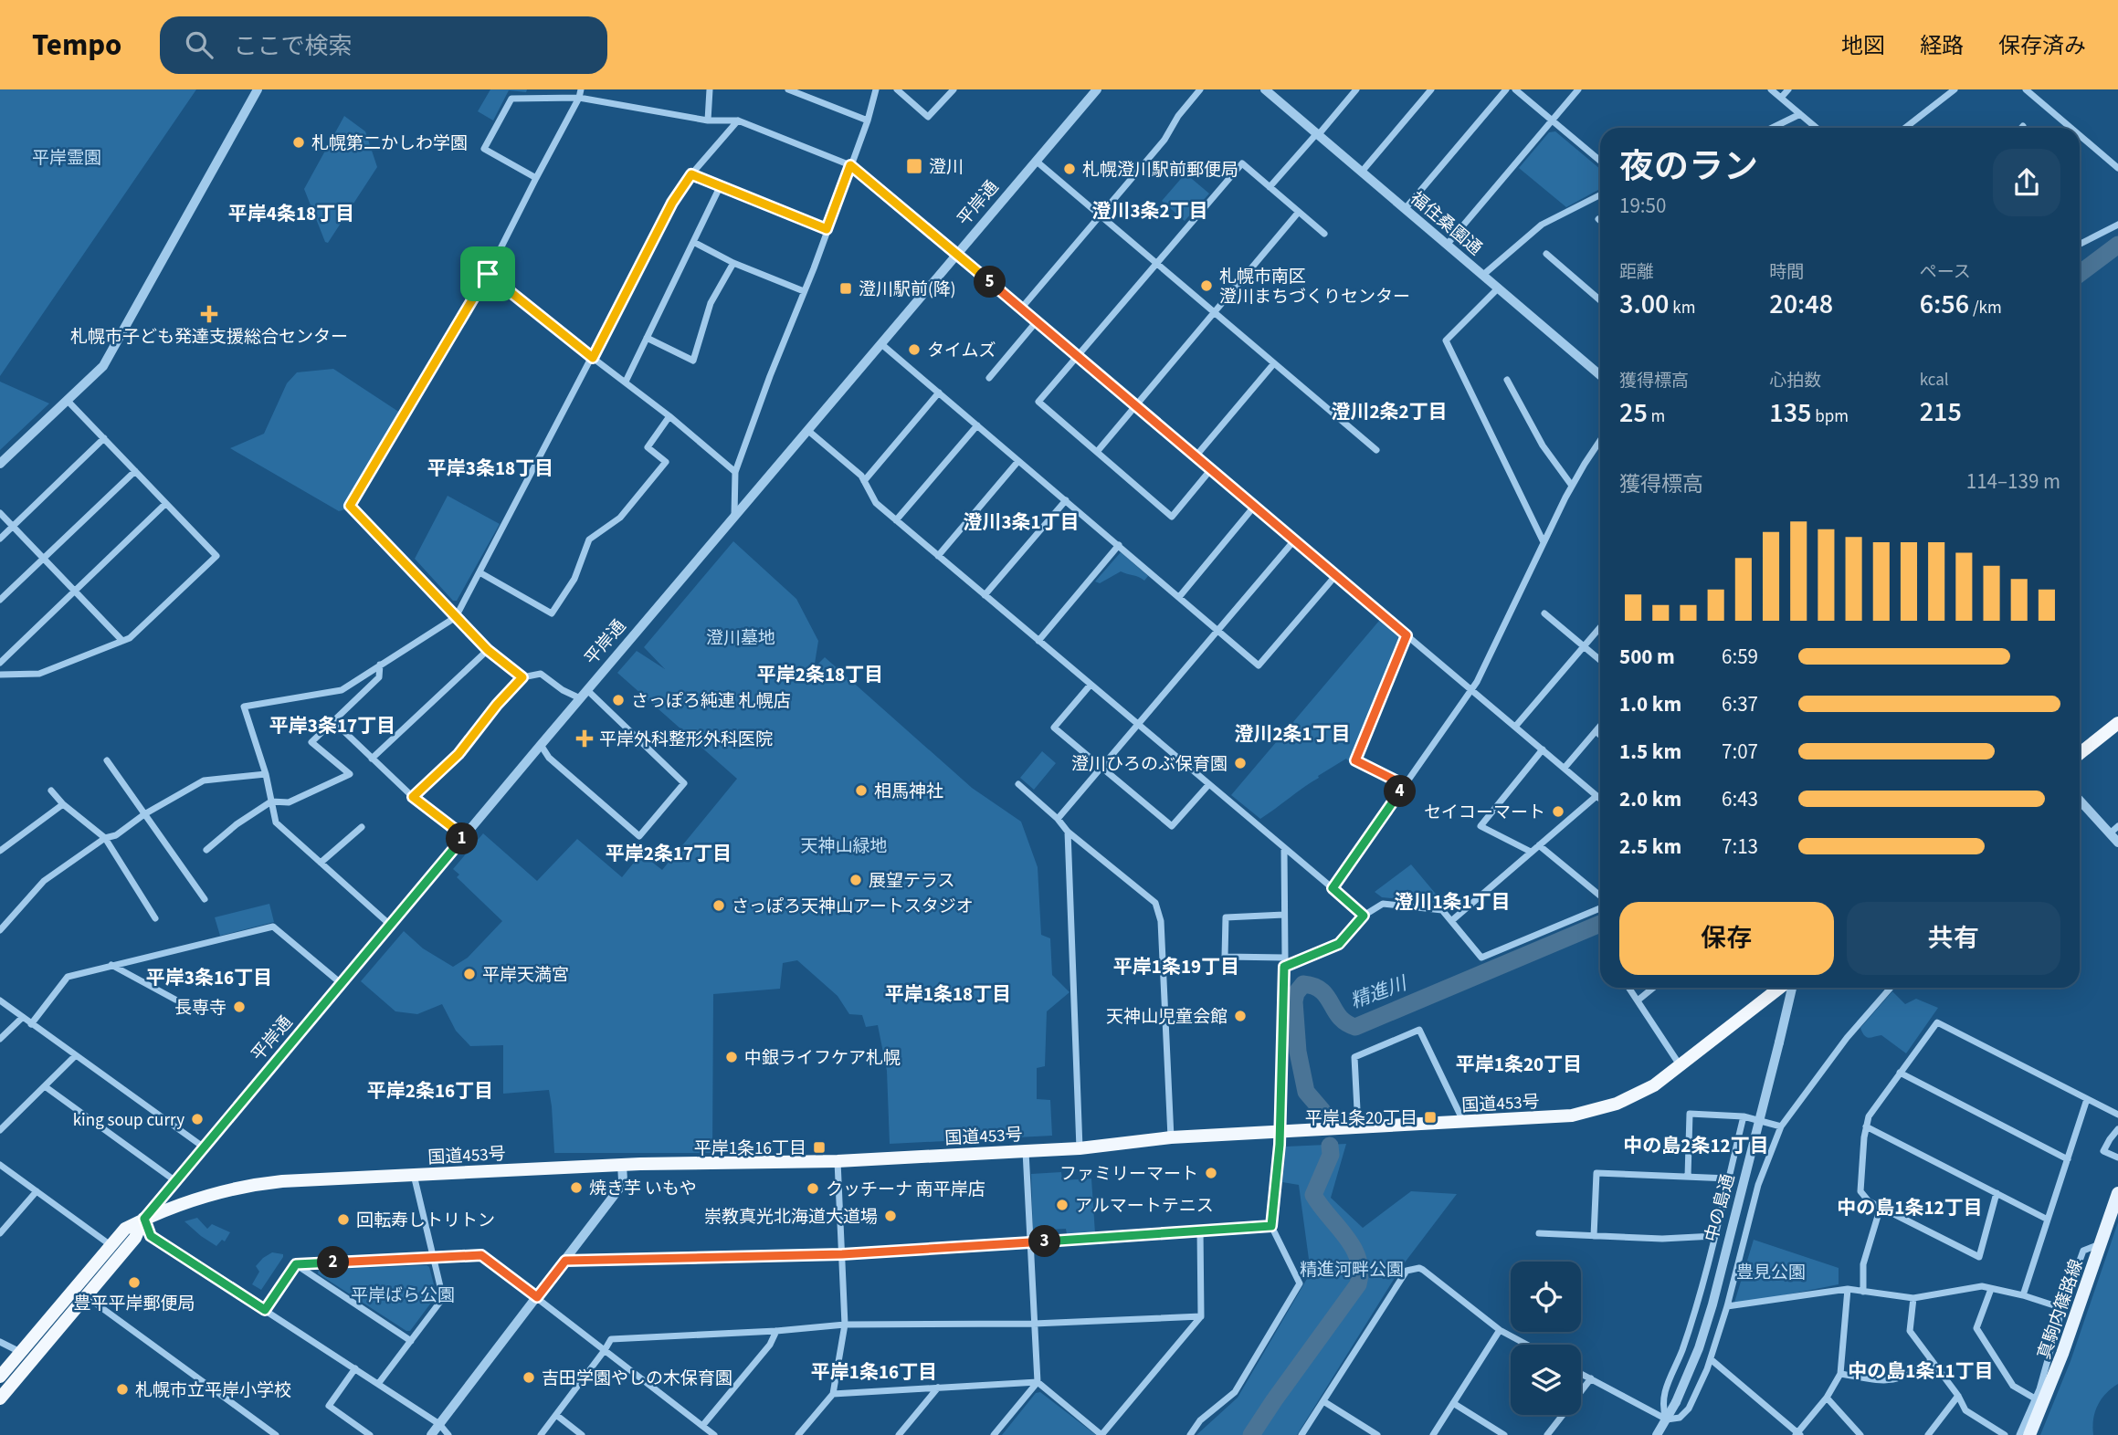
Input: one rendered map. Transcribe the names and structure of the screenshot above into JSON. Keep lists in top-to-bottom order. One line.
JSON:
{"streets":{"highway":["平岸通","国道453号"],"main road":["真駒内篠路線"],"street":["福住桑園通","中の島通"]},"crossings":[["平岸通","国道453号"]],"districts":["澄川3条2丁目","平岸4条18丁目","澄川2条2丁目","平岸3条18丁目","澄川3条1丁目","平岸2条18丁目","平岸3条17丁目","澄川2条1丁目","平岸2条17丁目","澄川1条1丁目","平岸1条19丁目","平岸3条16丁目","平岸1条18丁目","平岸1条20丁目","平岸2条16丁目","中の島2条12丁目","中の島1条12丁目","中の島1条11丁目","平岸1条16丁目"],"water":["精進川"],"parks":["平岸霊園","澄川墓地","天神山緑地","精進河畔公園","豊見公園","平岸ばら公園"],"places":{"other":["札幌第二かしわ学園","札幌澄川駅前郵便局","札幌市南区 澄川まちづくりセンター","タイムズ","さっぽろ純連 札幌店","澄川ひろのぶ保育園","相馬神社","セイコーマート","展望テラス","さっぽろ天神山アートスタジオ","平岸天満宮","長専寺","天神山児童会館","中銀ライフケア札幌","king soup curry","ファミリーマート","焼き芋 いもや","クッチーナ 南平岸店","アルマートテニス","崇教真光北海道大道場","回転寿しトリトン","豊平平岸郵便局","吉田学園やしの木保育園","札幌市立平岸小学校"],"transit":["澄川","澄川駅前(降)","平岸1条20丁目","平岸1条16丁目"],"health":["札幌市子ども発達支援総合センター","平岸外科整形外科医院"]},"page":{"header":"Tempo","search":"ここで検索","nav":["地図","経路","保存済み"],"heading":["夜のラン","19:50"],"stats":[["距離","3.00 km"],["時間","20:48"],["ペース","6:56 /km"],["獲得標高","25 m"],["心拍数","135 bpm"],["kcal","215"]],"pins":["5","4","1","3","2"],"chart":["獲得標高","114–139 m"],"list":[{"name":"500 m","note":"6:59"},{"name":"1.0 km","note":"6:37"},{"name":"1.5 km","note":"7:07"},{"name":"2.0 km","note":"6:43"},{"name":"2.5 km","note":"7:13"}],"buttons":["保存","共有"]}}
